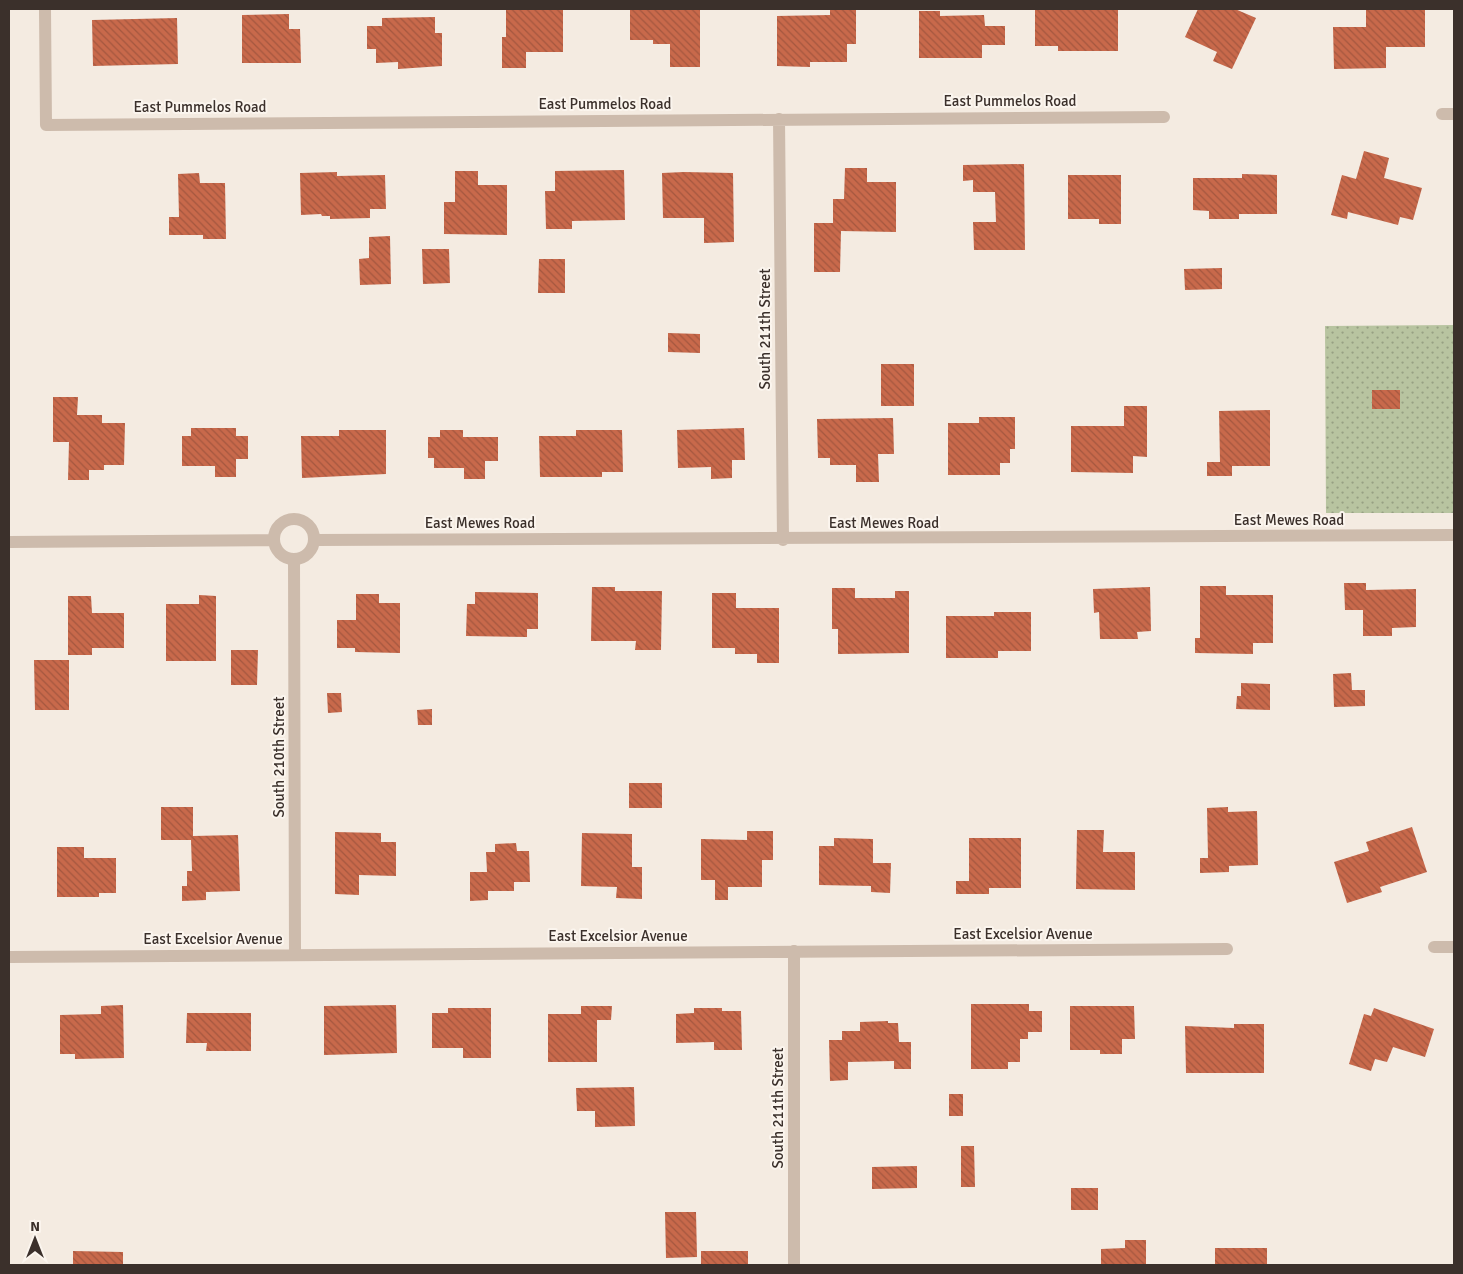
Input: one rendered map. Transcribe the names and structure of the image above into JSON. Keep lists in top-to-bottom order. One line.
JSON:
{"streets":{"street":["East Pummelos Road","South 211th Street","East Mewes Road","South 210th Street","East Excelsior Avenue"]},"crossings":[["East Pummelos Road","South 211th Street"],["South 211th Street","East Mewes Road"],["South 211th Street","East Excelsior Avenue"],["East Mewes Road","South 210th Street"],["South 210th Street","East Excelsior Avenue"]],"north":"top"}
